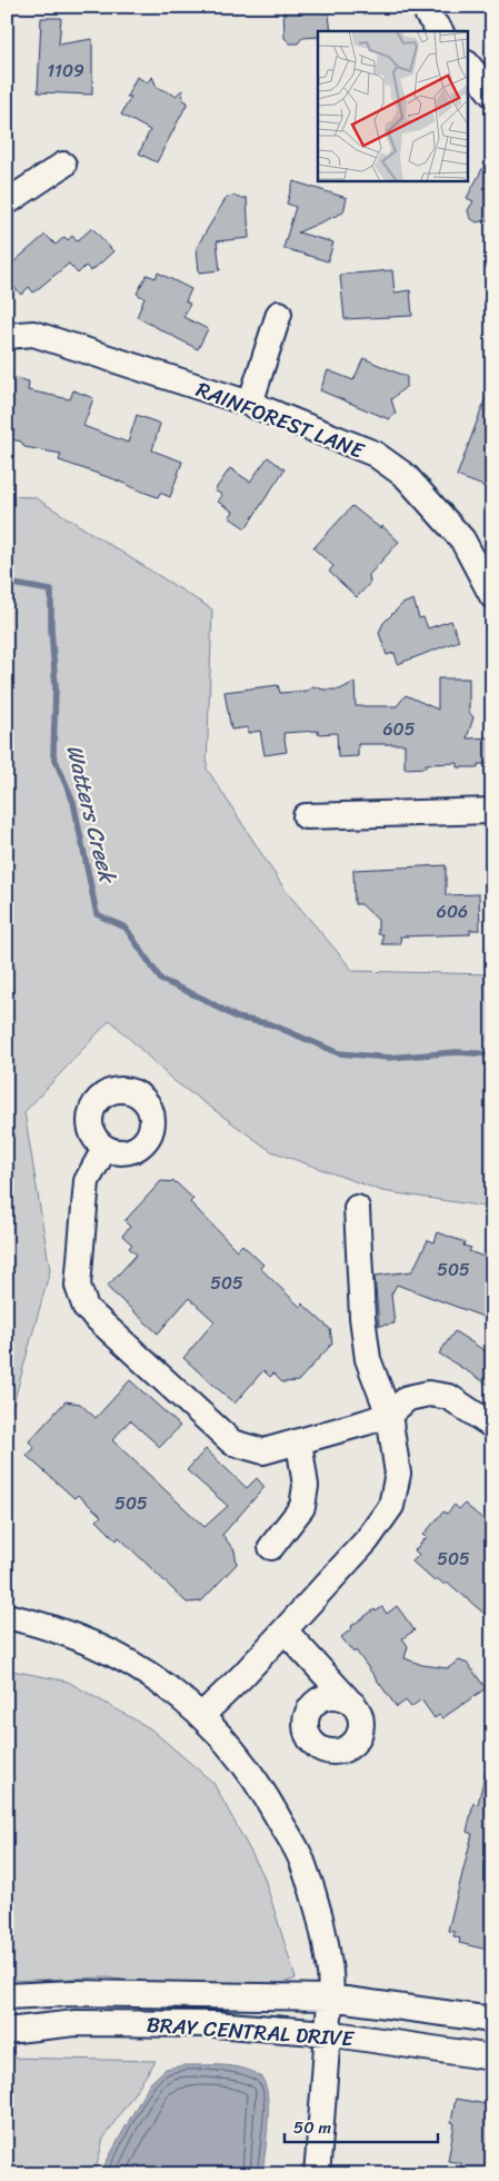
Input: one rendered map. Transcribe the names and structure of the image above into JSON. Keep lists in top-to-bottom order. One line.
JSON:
{"streets":{"street":["RAINFOREST LANE","BRAY CENTRAL DRIVE"]},"water":["Watters Creek"],"house_numbers":["1109","605","606","505","505","505","505"],"scale_bar":"50 m"}
